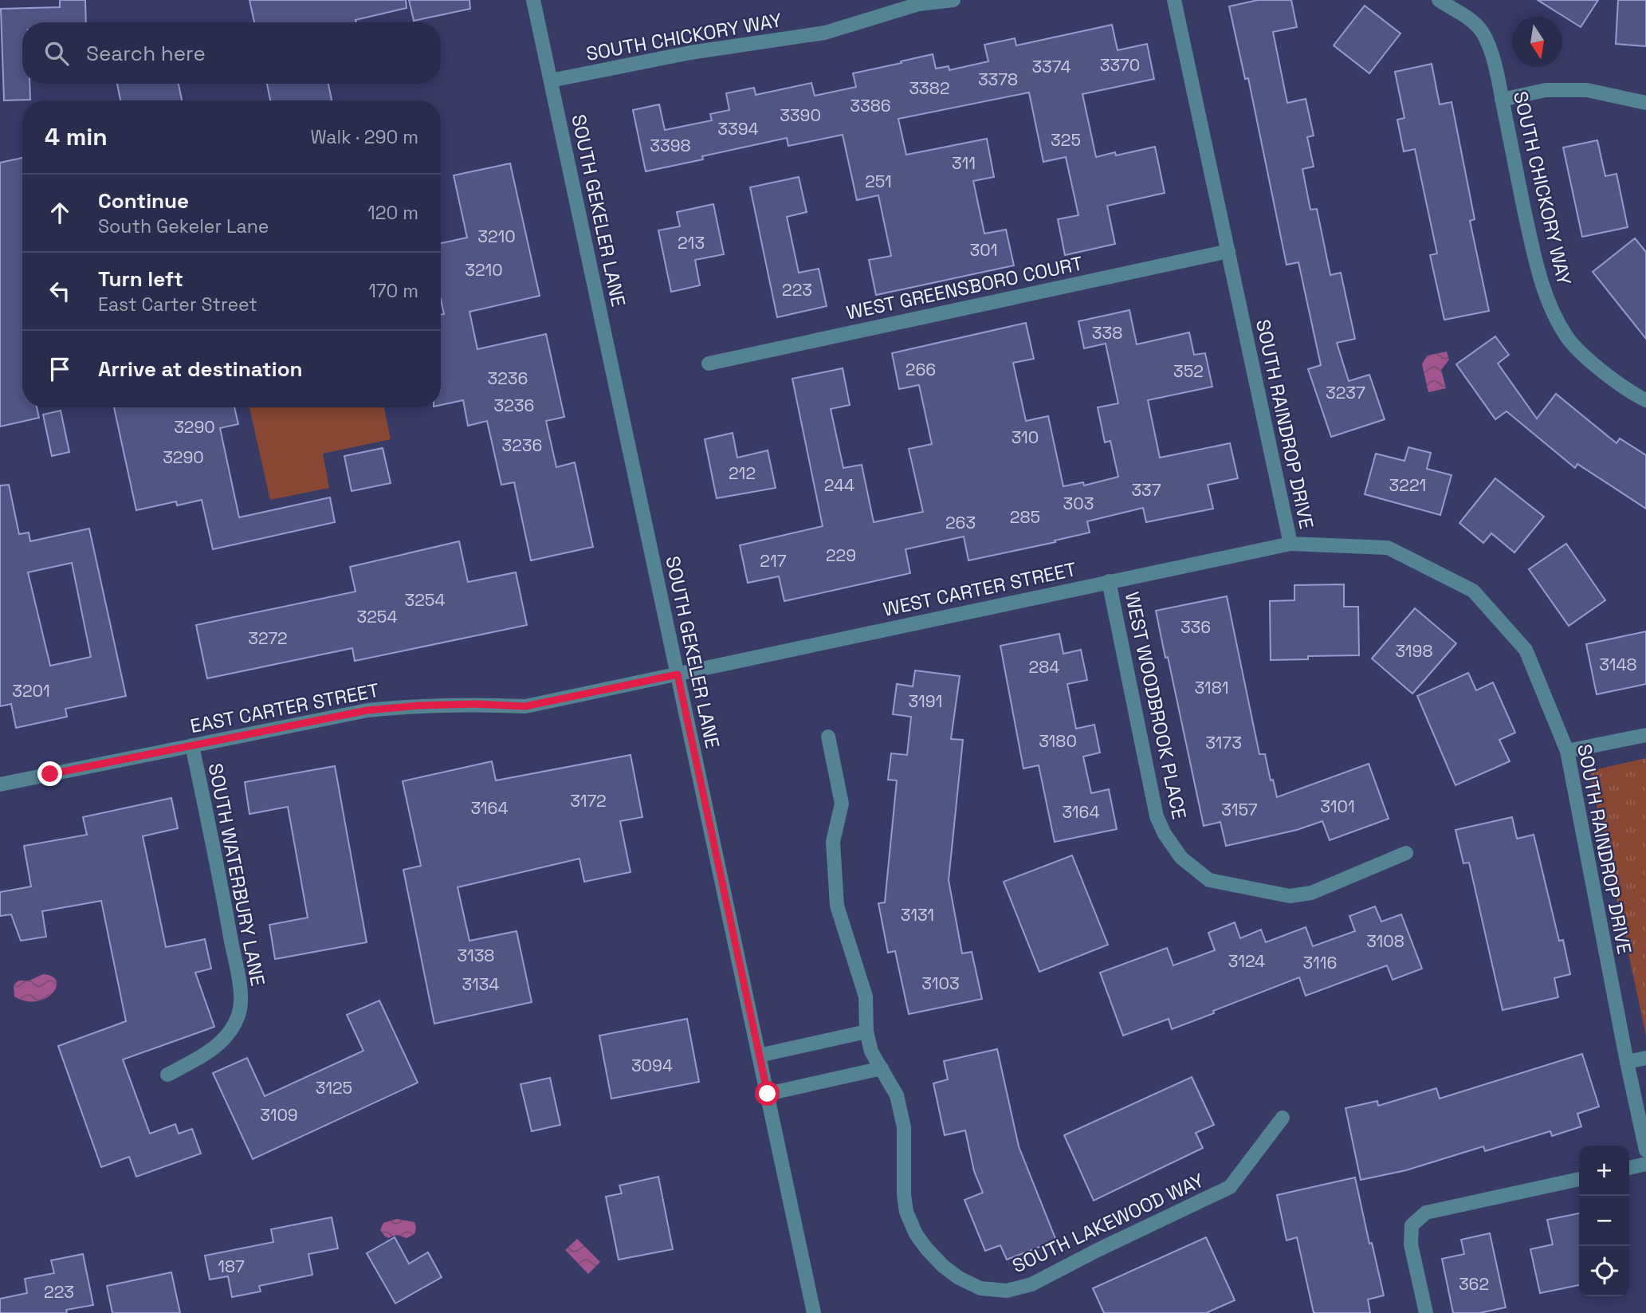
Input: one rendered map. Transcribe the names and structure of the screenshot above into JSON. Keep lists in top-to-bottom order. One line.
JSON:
{"streets":{"street":["SOUTH CHICKORY WAY","SOUTH GEKELER LANE","WEST GREENSBORO COURT","SOUTH RAINDROP DRIVE","WEST CARTER STREET","WEST WOODBROOK PLACE","EAST CARTER STREET","SOUTH WATERBURY LANE","SOUTH LAKEWOOD WAY"]},"crossings":[["SOUTH CHICKORY WAY","SOUTH GEKELER LANE"],["SOUTH GEKELER LANE","WEST CARTER STREET"],["SOUTH GEKELER LANE","EAST CARTER STREET"],["WEST GREENSBORO COURT","SOUTH RAINDROP DRIVE"],["SOUTH RAINDROP DRIVE","WEST CARTER STREET"],["WEST CARTER STREET","WEST WOODBROOK PLACE"],["WEST CARTER STREET","EAST CARTER STREET"],["EAST CARTER STREET","SOUTH WATERBURY LANE"]],"house_numbers":["3370","3374","3378","3382","3386","3390","3394","325","3398","311","251","3210","213","301","3210","223","338","266","352","3236","3237","3236","3290","310","3236","3290","212","244","3221","337","303","285","263","229","217","3254","3254","336","3272","3198","3148","284","3181","3201","3191","3180","3173","3172","3101","3164","3157","3164","3131","3108","3138","3124","3116","3103","3134","3094","3125","3109","187","362","223"],"north":"bottom","page":{"search":"Search here","heading":["4 min","Walk · 290 m"],"list":[["Continue","South Gekeler Lane","120 m"],["Turn left","East Carter Street","170 m"],"Arrive at destination"],"map_buttons":["+","−"]}}
